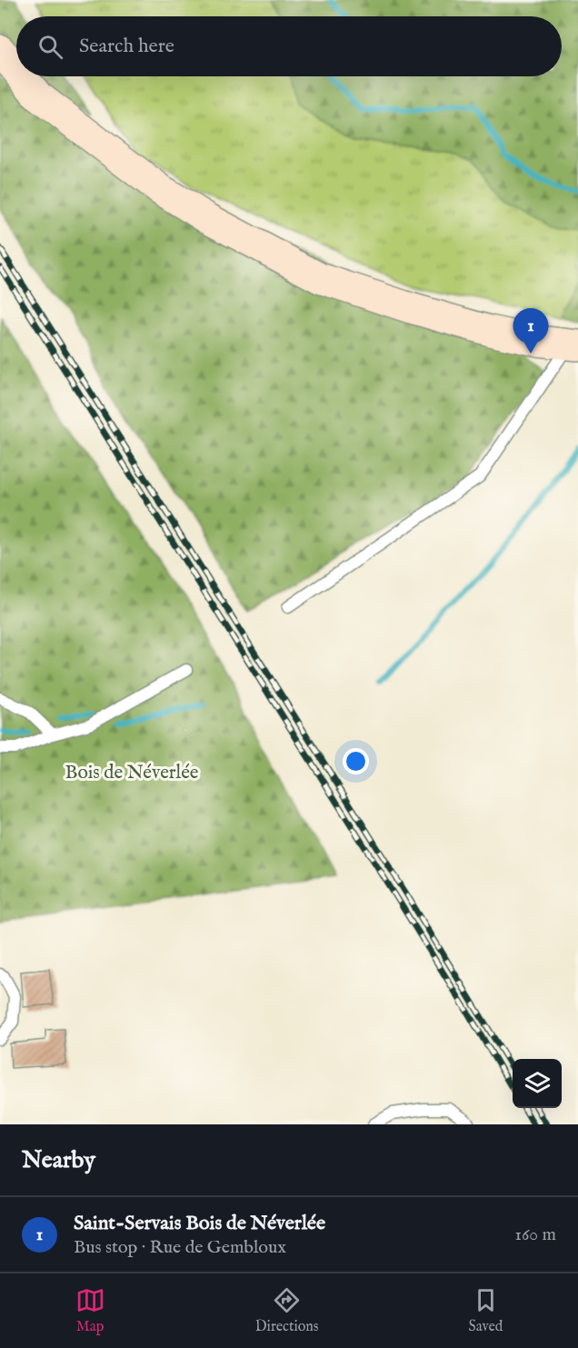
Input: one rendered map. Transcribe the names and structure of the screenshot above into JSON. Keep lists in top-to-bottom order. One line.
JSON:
{"parks":["Bois de Néverlée"],"page":{"search":"Search here","pins":"1","heading":"Nearby","list":[{"mark":"1","name":"Saint-Servais Bois de Néverlée","note":"Bus stop · Rue de Gembloux","value":"160 m"}],"nav":["Map","Directions","Saved"]}}
